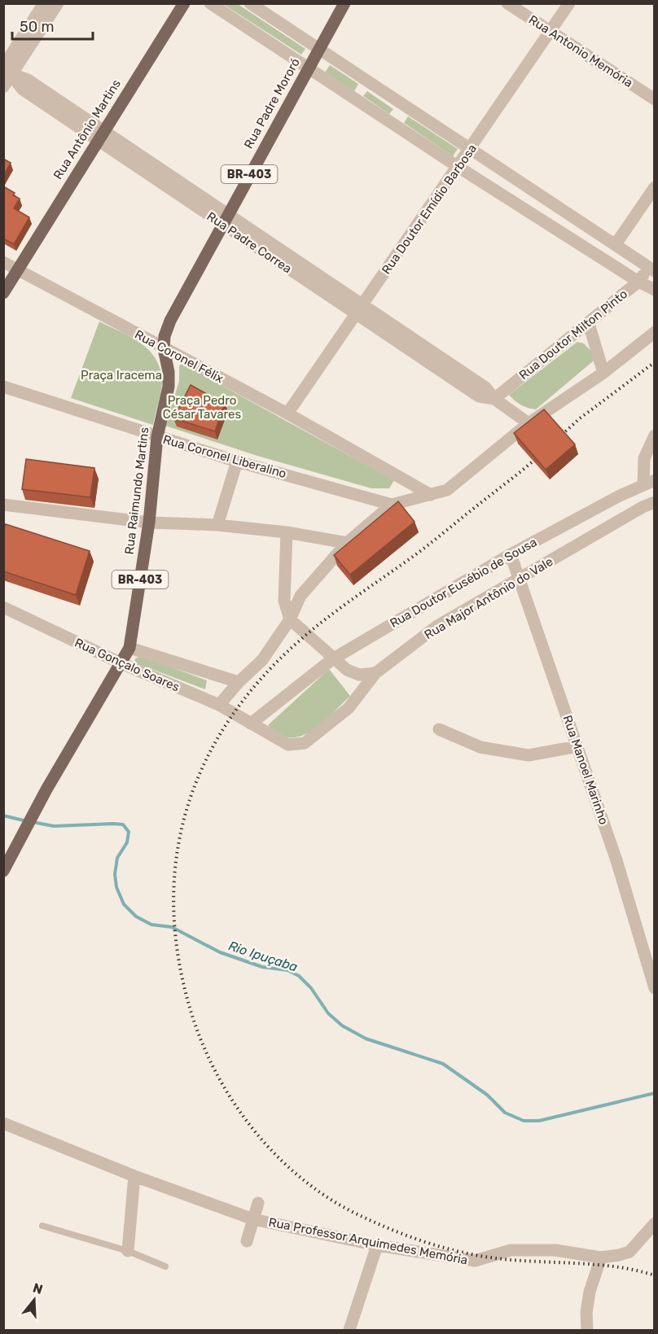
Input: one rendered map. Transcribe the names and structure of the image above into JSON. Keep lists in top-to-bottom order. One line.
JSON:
{"streets":{"main road":["Rua Padre Mororó","Rua Antônio Martins","BR-403","Rua Raimundo Martins"],"street":["Rua Antonio Memória","Rua Doutor Emídio Barbosa","Rua Padre Correa","Rua Doutor Milton Pinto","Rua Coronel Félix","Rua Coronel Liberalino","Rua Doutor Eusébio de Sousa","Rua Major Antônio do Vale","Rua Gonçalo Soares","Rua Manoel Marinho","Rua Professor Arquimedes Memória"]},"crossings":[["Rua Antonio Memória","Rua Doutor Emídio Barbosa"],["Rua Padre Mororó","Rua Padre Correa"],["Rua Padre Mororó","Rua Coronel Félix"],["Rua Padre Mororó","Rua Raimundo Martins"],["Rua Antônio Martins","Rua Padre Correa"],["Rua Antônio Martins","Rua Coronel Félix"],["Rua Doutor Emídio Barbosa","Rua Padre Correa"],["Rua Doutor Emídio Barbosa","Rua Coronel Félix"],["Rua Padre Correa","Rua Doutor Milton Pinto"],["Rua Coronel Félix","Rua Raimundo Martins"],["Rua Coronel Liberalino","Rua Raimundo Martins"],["Rua Raimundo Martins","Rua Gonçalo Soares"],["Rua Doutor Eusébio de Sousa","Rua Major Antônio do Vale"],["Rua Doutor Eusébio de Sousa","Rua Gonçalo Soares"],["Rua Doutor Eusébio de Sousa","Rua Manoel Marinho"],["Rua Major Antônio do Vale","Rua Gonçalo Soares"],["Rua Major Antônio do Vale","Rua Manoel Marinho"]],"water":["Rio Ipuçaba"],"parks":["Praça Iracema","Praça Pedro César Tavares"],"scale_bar":"50 m","north":"top"}
